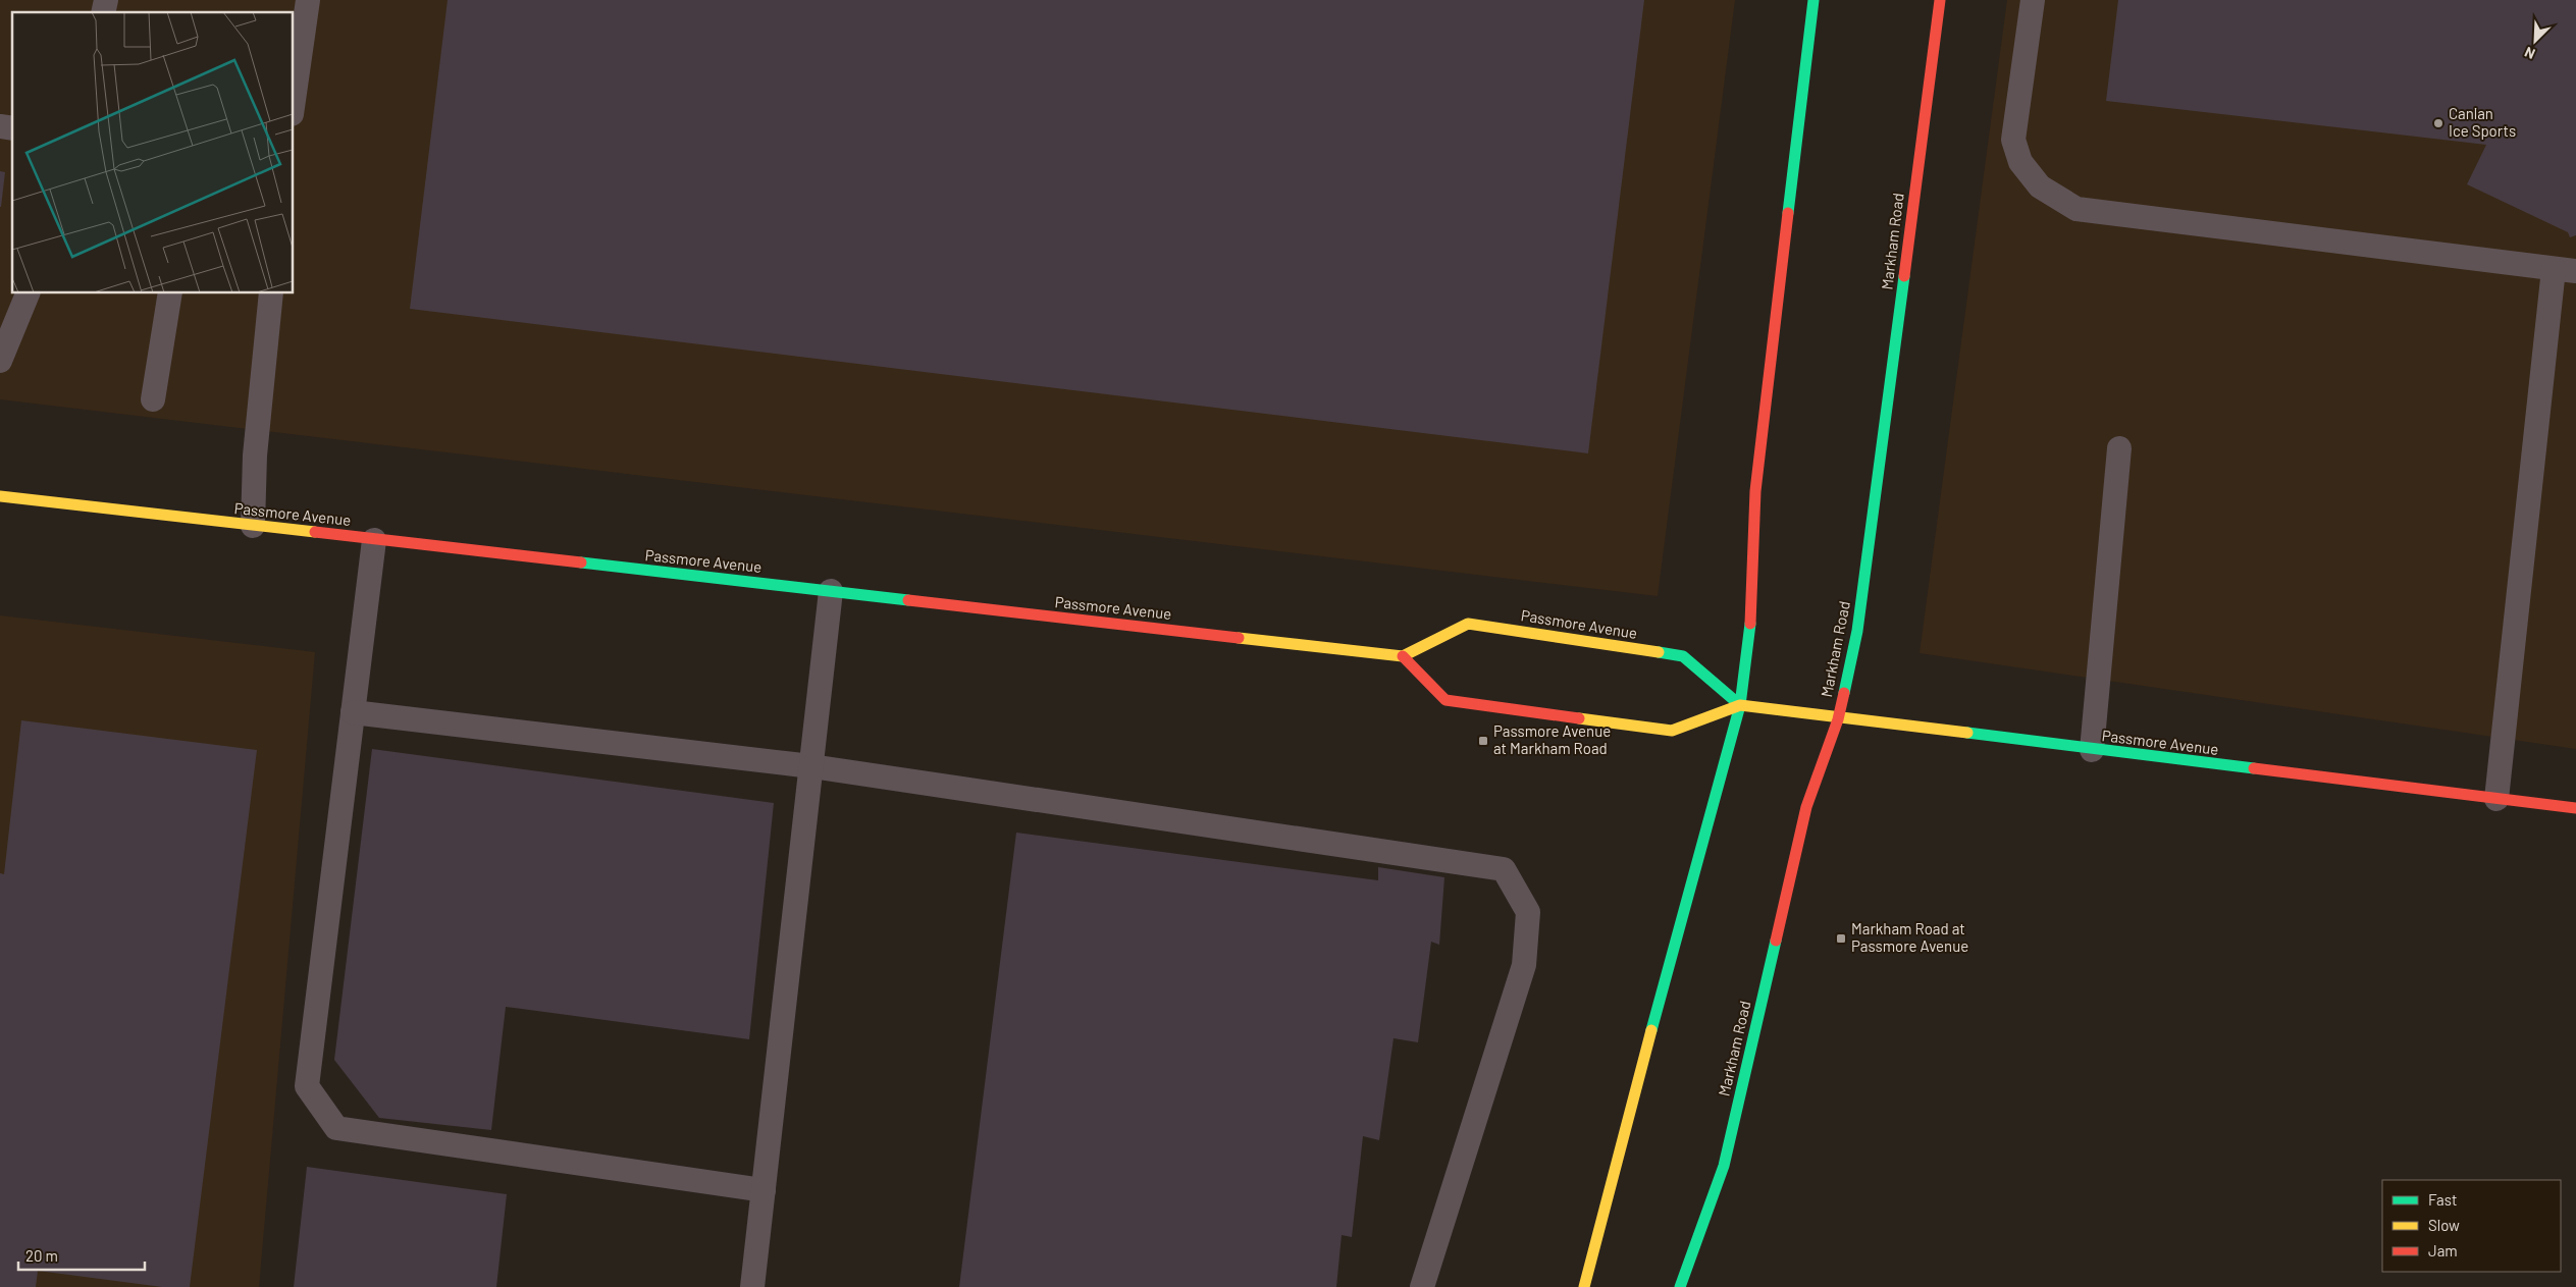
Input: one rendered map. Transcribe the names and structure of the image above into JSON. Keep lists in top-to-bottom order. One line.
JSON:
{"streets":{"street":["Markham Road","Passmore Avenue"]},"crossings":[["Markham Road","Passmore Avenue"]],"places":{"other":["Canlan Ice Sports"],"transit":["Passmore Avenue at Markham Road","Markham Road at Passmore Avenue"]},"legend":["Fast","Slow","Jam"],"scale_bar":"20 m","north":"bottom left"}
